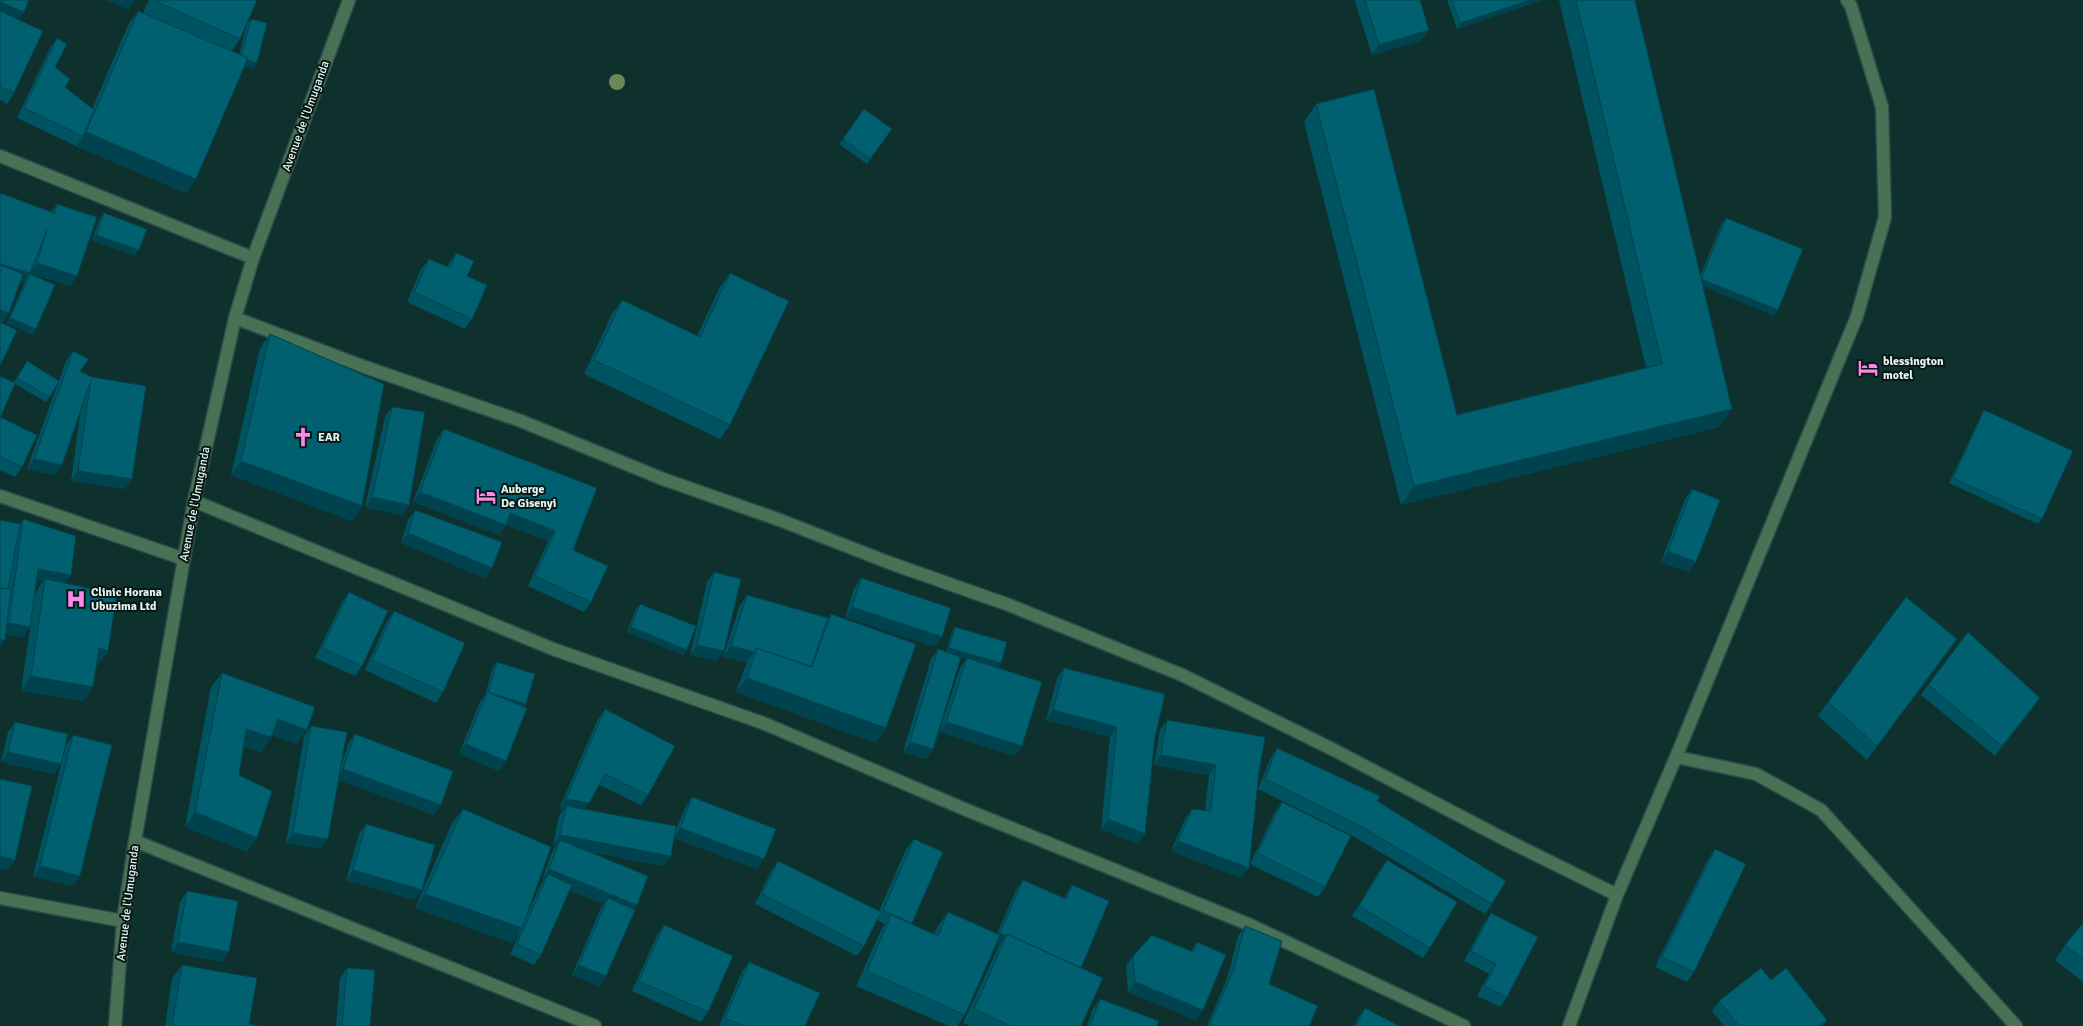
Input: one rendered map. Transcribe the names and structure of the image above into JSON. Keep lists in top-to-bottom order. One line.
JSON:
{"streets":{"street":["Avenue de l'Umuganda"]},"places":{"hotel":["blessington motel","Auberge De Gisenyi"],"church":["EAR"],"hospital":["Clinic Horana Ubuzima Ltd"]}}
